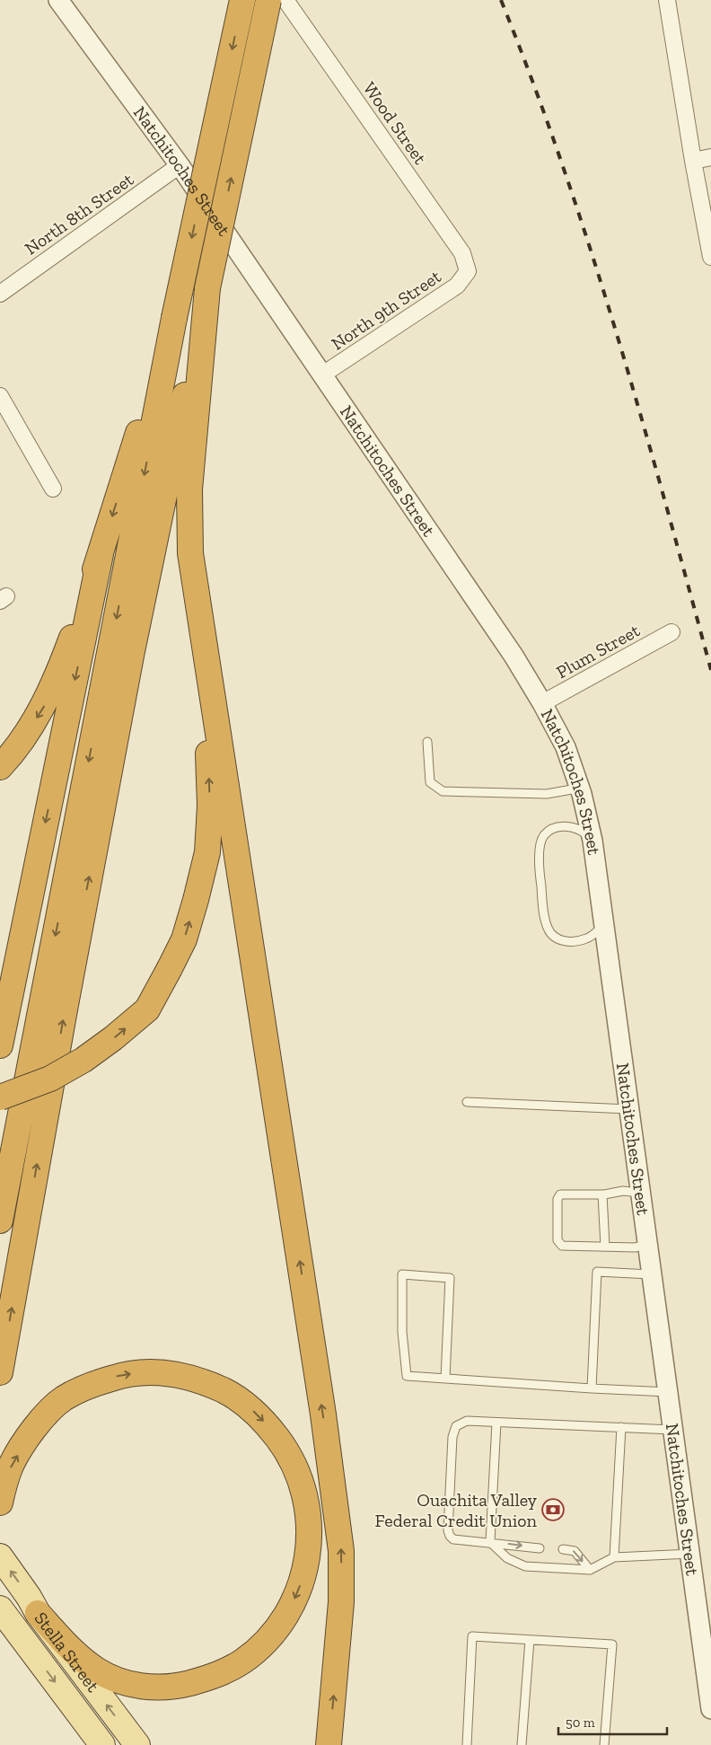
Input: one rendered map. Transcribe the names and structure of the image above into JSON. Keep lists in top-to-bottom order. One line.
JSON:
{"streets":{"main road":["Stella Street"],"street":["Wood Street","Natchitoches Street","North 8th Street","North 9th Street","Plum Street"]},"crossings":[["Wood Street","North 9th Street"],["Natchitoches Street","North 8th Street"],["Natchitoches Street","North 9th Street"],["Natchitoches Street","Plum Street"]],"places":{"bank":["Ouachita Valley Federal Credit Union"]},"scale_bar":"50 m"}
